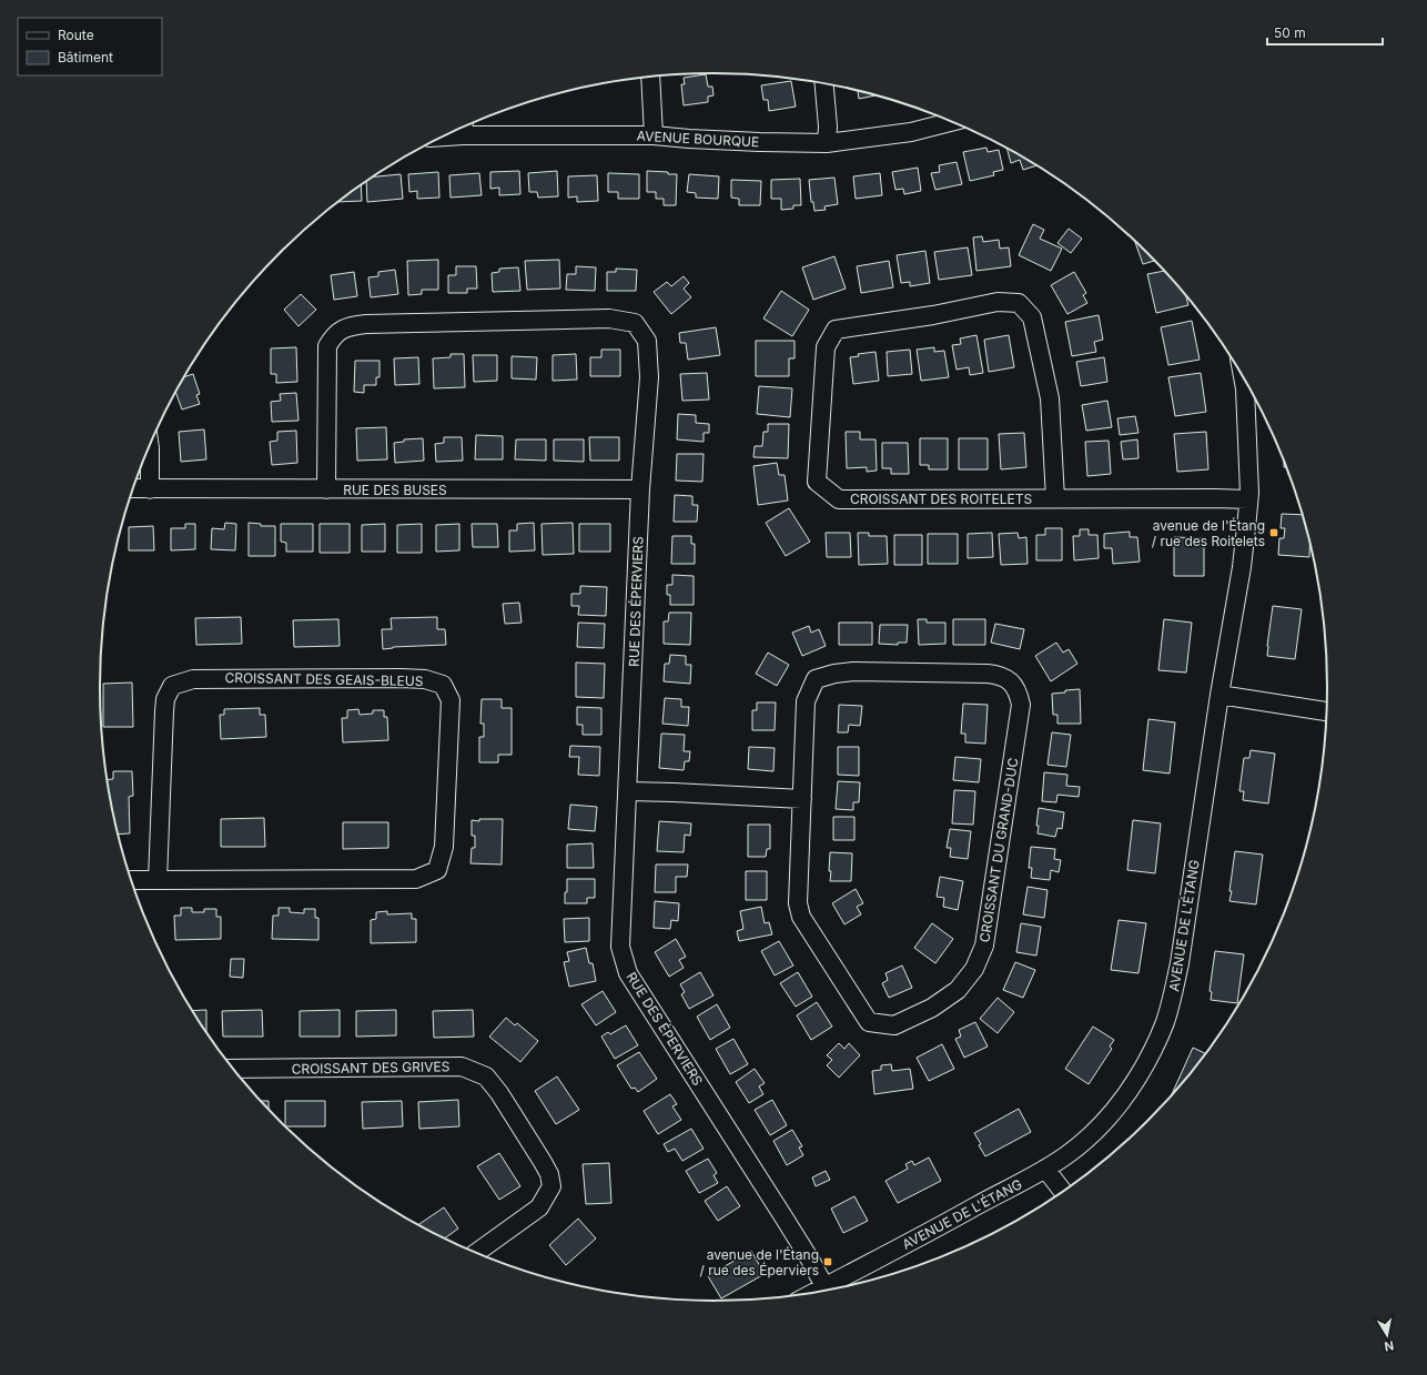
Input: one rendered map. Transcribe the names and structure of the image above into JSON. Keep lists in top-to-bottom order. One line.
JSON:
{"streets":{"street":["AVENUE BOURQUE","RUE DES BUSES","CROISSANT DES ROITELETS","RUE DES ÉPERVIERS","CROISSANT DES GEAIS-BLEUS","CROISSANT DU GRAND-DUC","AVENUE DE L'ÉTANG","CROISSANT DES GRIVES"]},"crossings":[["RUE DES BUSES","RUE DES ÉPERVIERS"],["CROISSANT DES ROITELETS","AVENUE DE L'ÉTANG"],["RUE DES ÉPERVIERS","AVENUE DE L'ÉTANG"]],"places":{"transit":["avenue de l'Étang / rue des Roitelets","avenue de l'Étang / rue des Éperviers"]},"legend":["Route","Bâtiment"],"scale_bar":"50 m","north":"bottom"}
